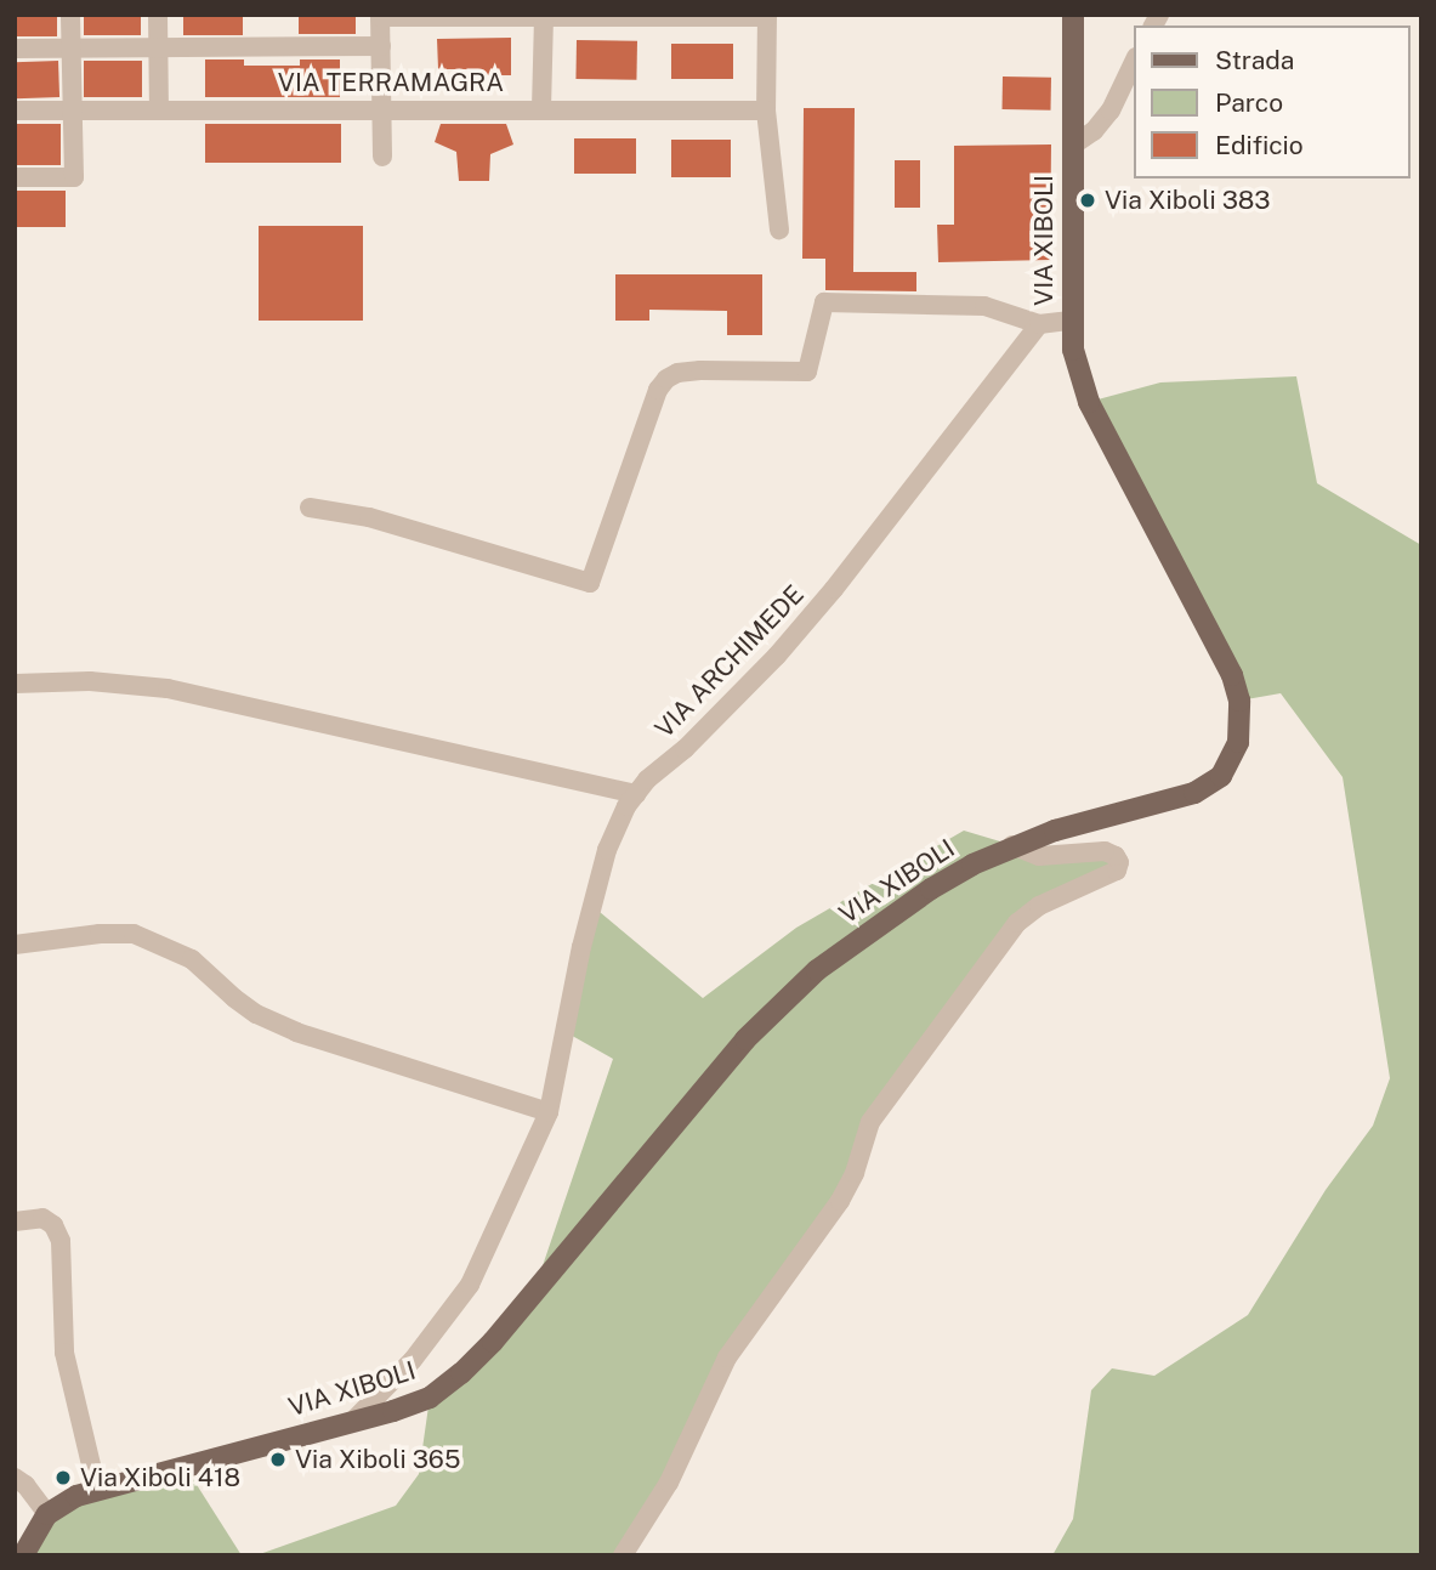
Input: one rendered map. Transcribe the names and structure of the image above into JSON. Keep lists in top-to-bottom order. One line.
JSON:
{"streets":{"main road":["VIA XIBOLI"],"street":["VIA TERRAMAGRA","VIA ARCHIMEDE"]},"crossings":[["VIA XIBOLI","VIA ARCHIMEDE"]],"places":["Via Xiboli 383","Via Xiboli 365","Via Xiboli 418"],"legend":["Strada","Parco","Edificio"]}
